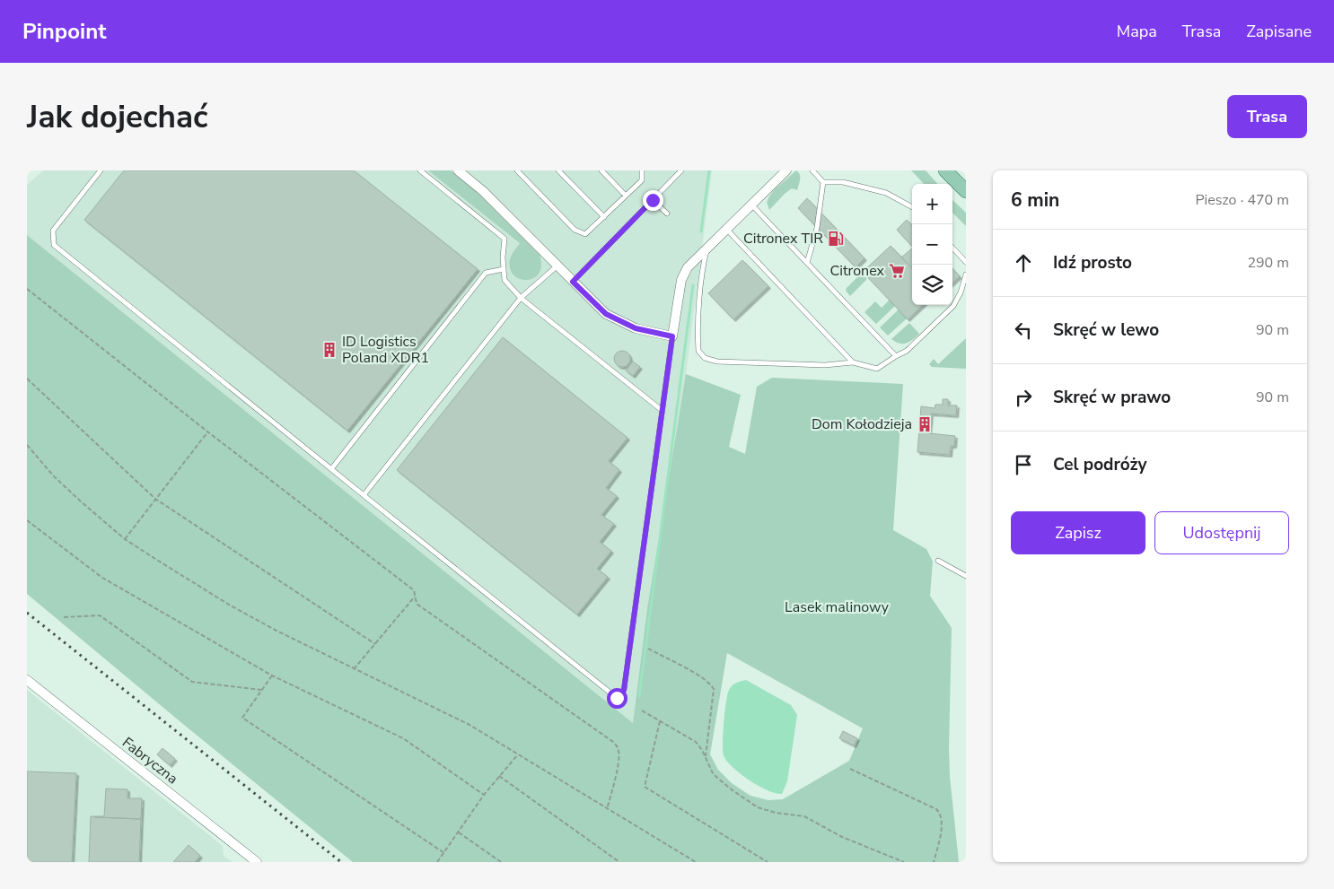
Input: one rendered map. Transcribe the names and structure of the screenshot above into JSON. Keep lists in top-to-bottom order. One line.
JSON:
{"streets":{"street":["Fabryczna"]},"parks":["Lasek malinowy"],"places":{"fuel station":["Citronex TIR"],"supermarket":["Citronex"],"building":["ID Logistics Poland XDR1","Dom Kołodzieja"]},"page":{"header":"Pinpoint","nav":["Mapa","Trasa","Zapisane"],"buttons":["Trasa",["Zapisz","Udostępnij"]],"title":"Jak dojechać","heading":["6 min","Pieszo · 470 m"],"map_buttons":["+","−"],"list":[["Idź prosto","290 m"],["Skręć w lewo","90 m"],["Skręć w prawo","90 m"],"Cel podróży"]}}
